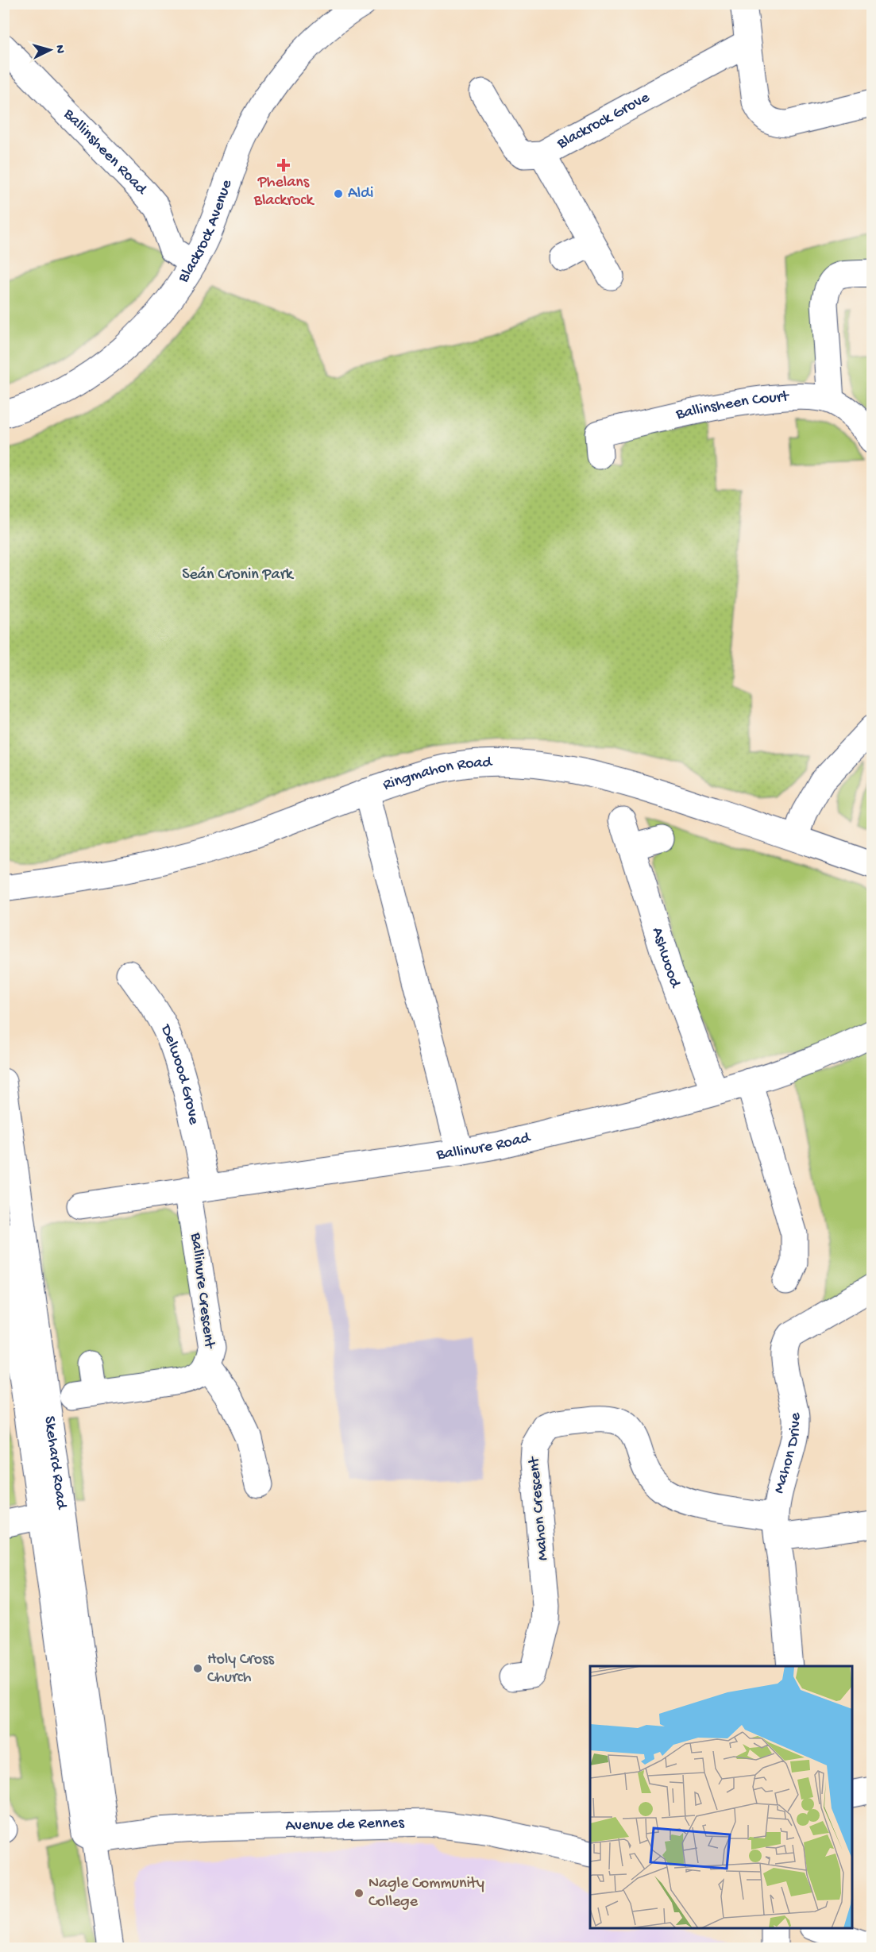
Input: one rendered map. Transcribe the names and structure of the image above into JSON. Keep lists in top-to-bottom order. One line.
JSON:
{"streets":{"street":["Blackrock Grove","Ballinsheen Road","Blackrock Avenue","Ballinsheen Court","Ringmahon Road","Ashwood","Delwood Grove","Ballinure Road","Ballinure Crescent","Mahon Drive","Skehard Road","Mahon Crescent","Avenue de Rennes"]},"crossings":[["Ballinsheen Road","Blackrock Avenue"],["Ashwood","Ballinure Road"],["Delwood Grove","Ballinure Road"],["Delwood Grove","Ballinure Crescent"],["Ballinure Road","Ballinure Crescent"],["Mahon Drive","Mahon Crescent"],["Skehard Road","Avenue de Rennes"]],"parks":["Seán Cronin Park"],"places":{"health":["Phelans Blackrock"],"other":["Aldi","Holy Cross Church","Nagle Community College"]},"north":"right"}
